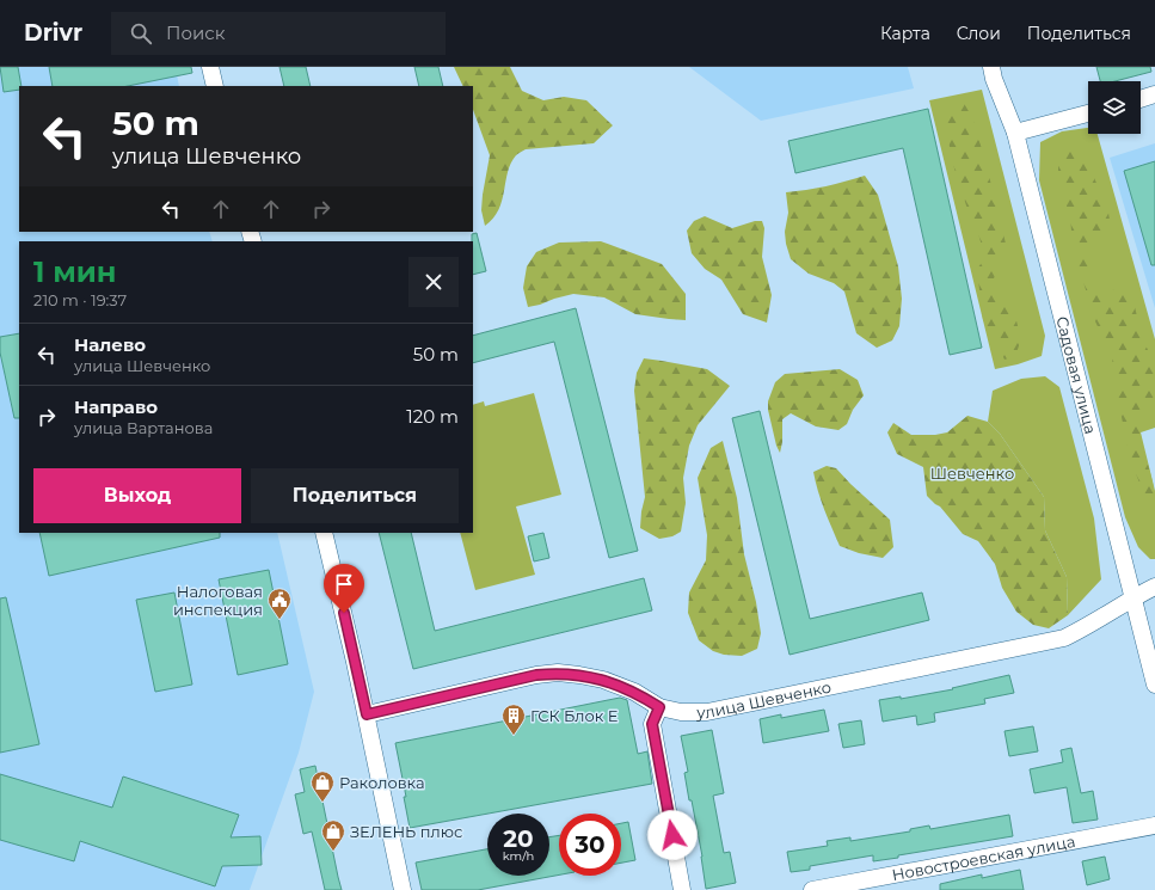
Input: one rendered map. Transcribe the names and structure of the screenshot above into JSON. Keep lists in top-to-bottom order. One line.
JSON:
{"streets":{"street":["Садовая улица","улица Шевченко","Новостроевская улица"]},"crossings":[["Садовая улица","улица Шевченко"]],"parks":["Шевченко"],"places":{"public building":["Налоговая инспекция"],"building":["ГСК Блок Е"],"shop":["Раколовка","ЗЕЛЕНЬ плюс"]},"page":{"header":"Drivr","search":"Поиск","nav":["Карта","Слои","Поделиться"],"turn":["50 m","улица Шевченко"],"heading":["1 мин","210 m · 19:37"],"list":[{"name":"Налево","note":"улица Шевченко","value":"50 m"},{"name":"Направо","note":"улица Вартанова","value":"120 m"}],"buttons":["Выход","Поделиться"],"speed":"20 km/h","limit":"30"}}
